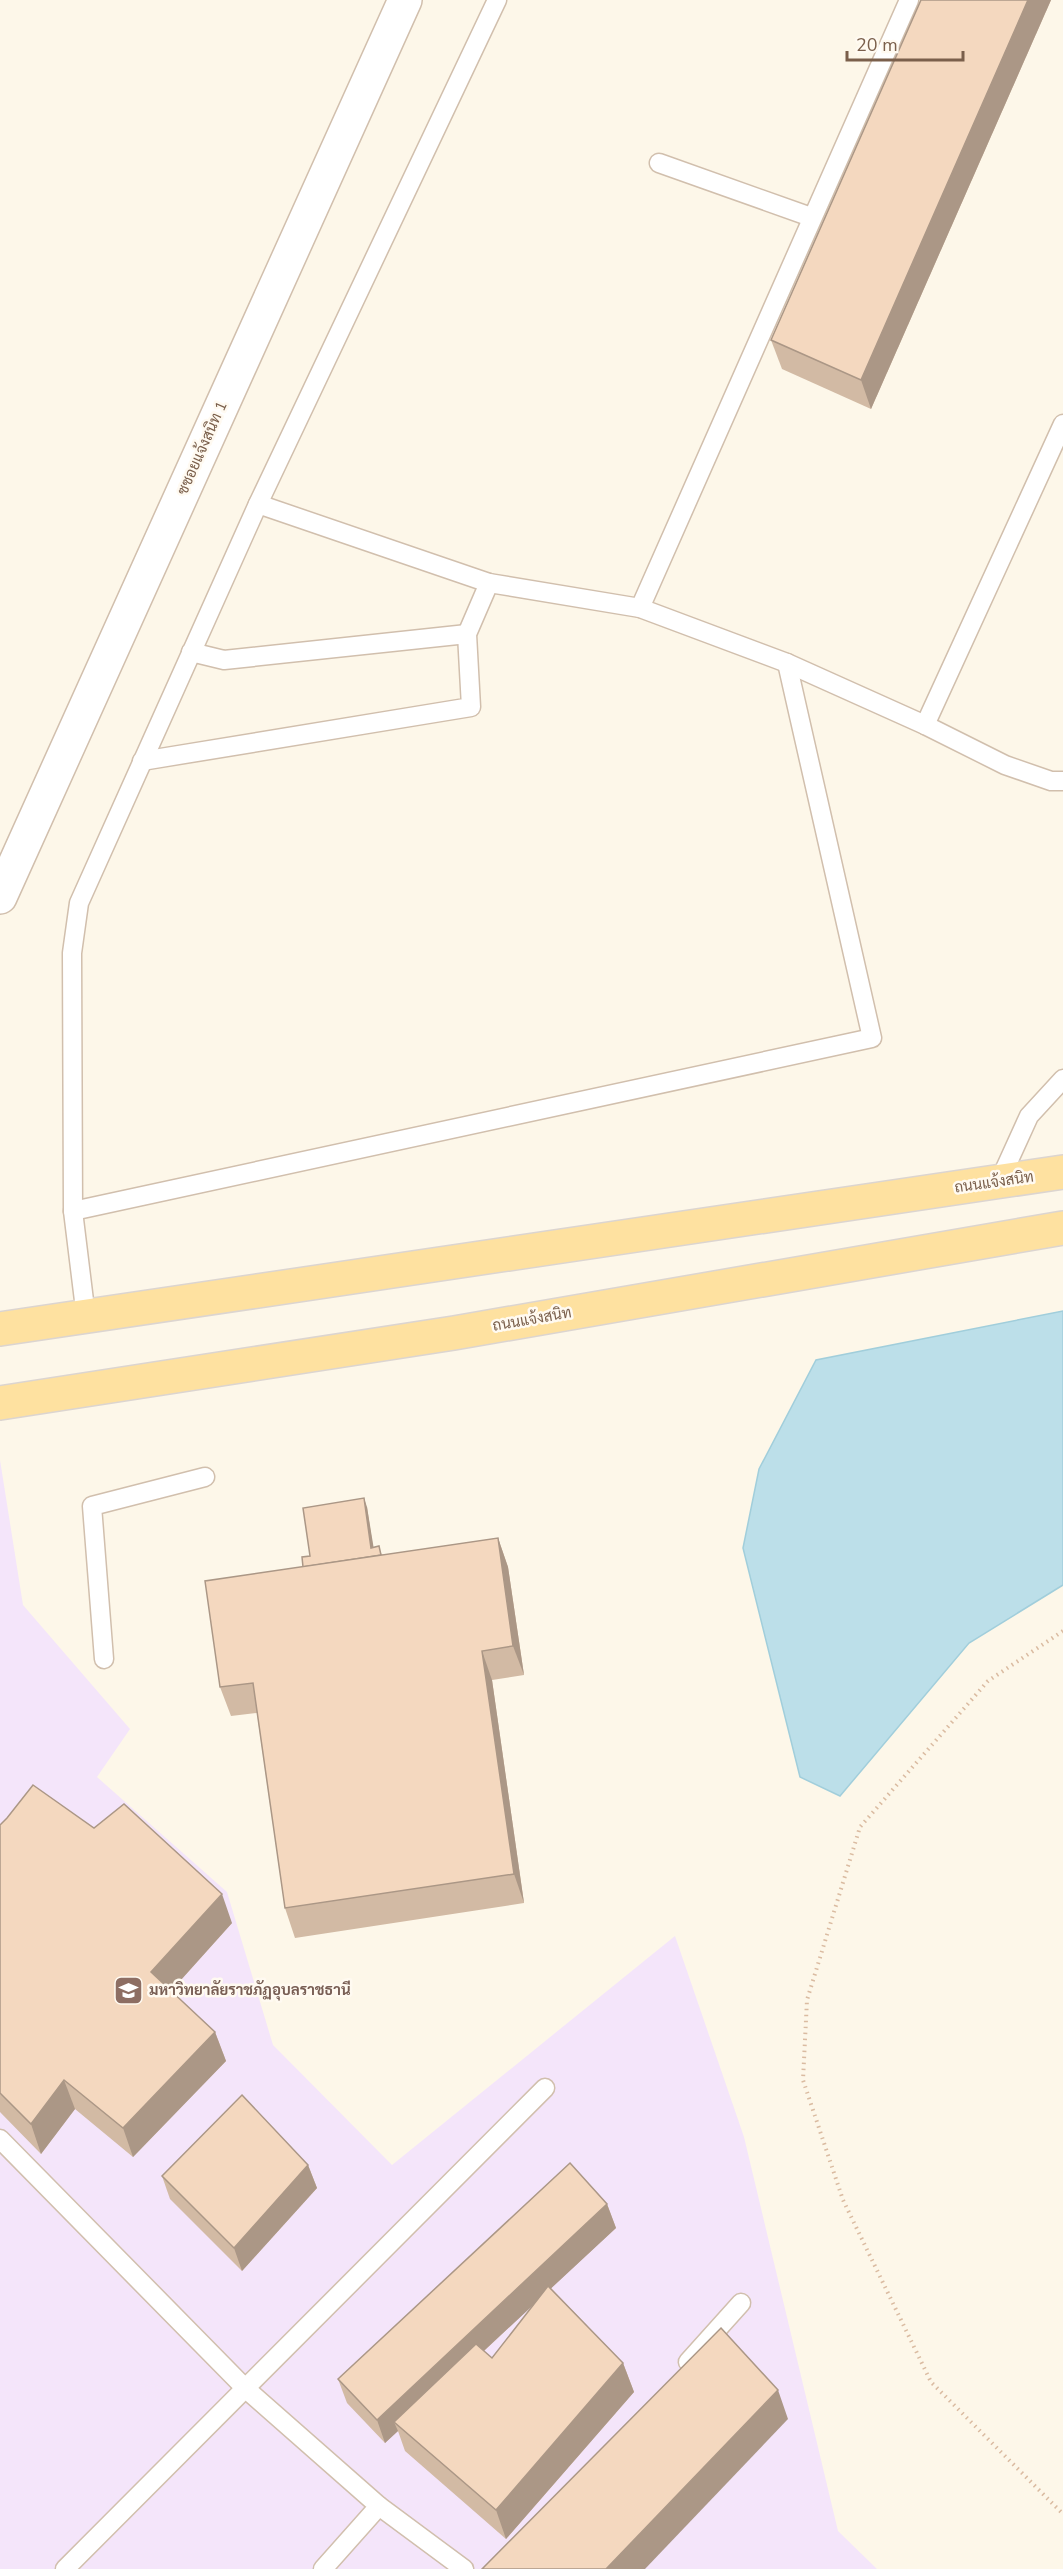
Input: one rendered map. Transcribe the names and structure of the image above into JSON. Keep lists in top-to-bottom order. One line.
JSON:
{"streets":{"main road":["ถนนแจ้งสนิท"],"street":["ซซอยแจ้งสนิท 1"]},"places":{"school or university":["มหาวิทยาลัยราชภัฏอุบลราชธานี"]},"scale_bar":"20 m"}
